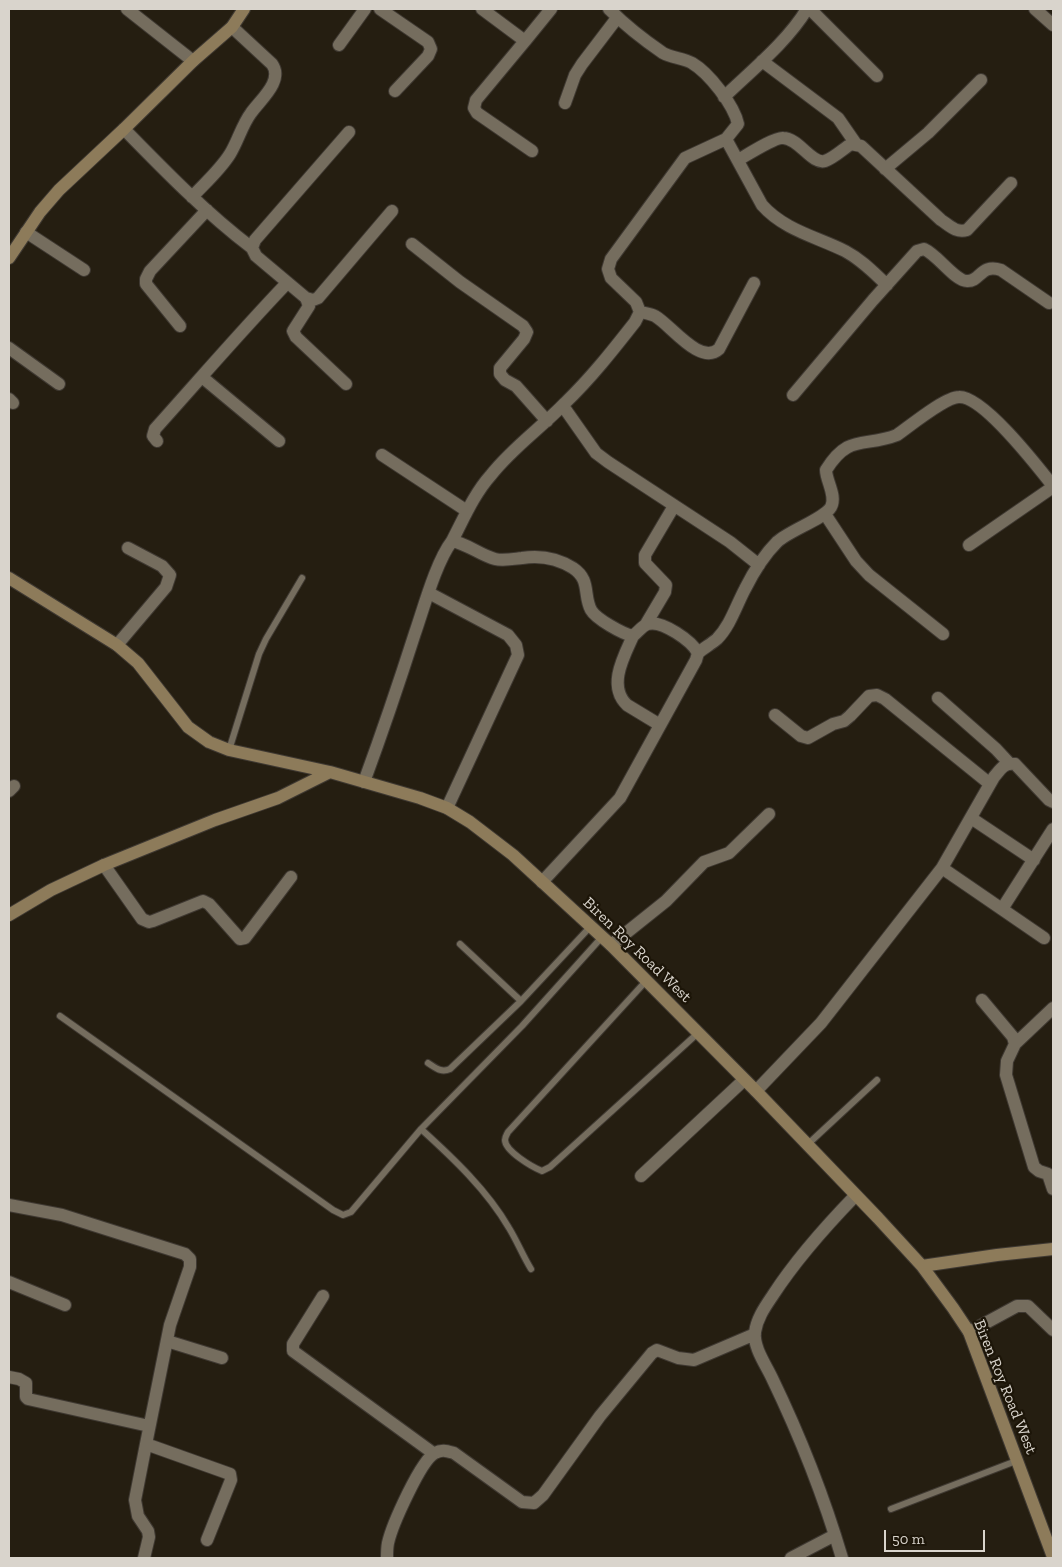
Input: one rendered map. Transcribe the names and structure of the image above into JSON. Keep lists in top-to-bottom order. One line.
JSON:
{"streets":{"main road":["Biren Roy Road West"]},"scale_bar":"50 m"}
